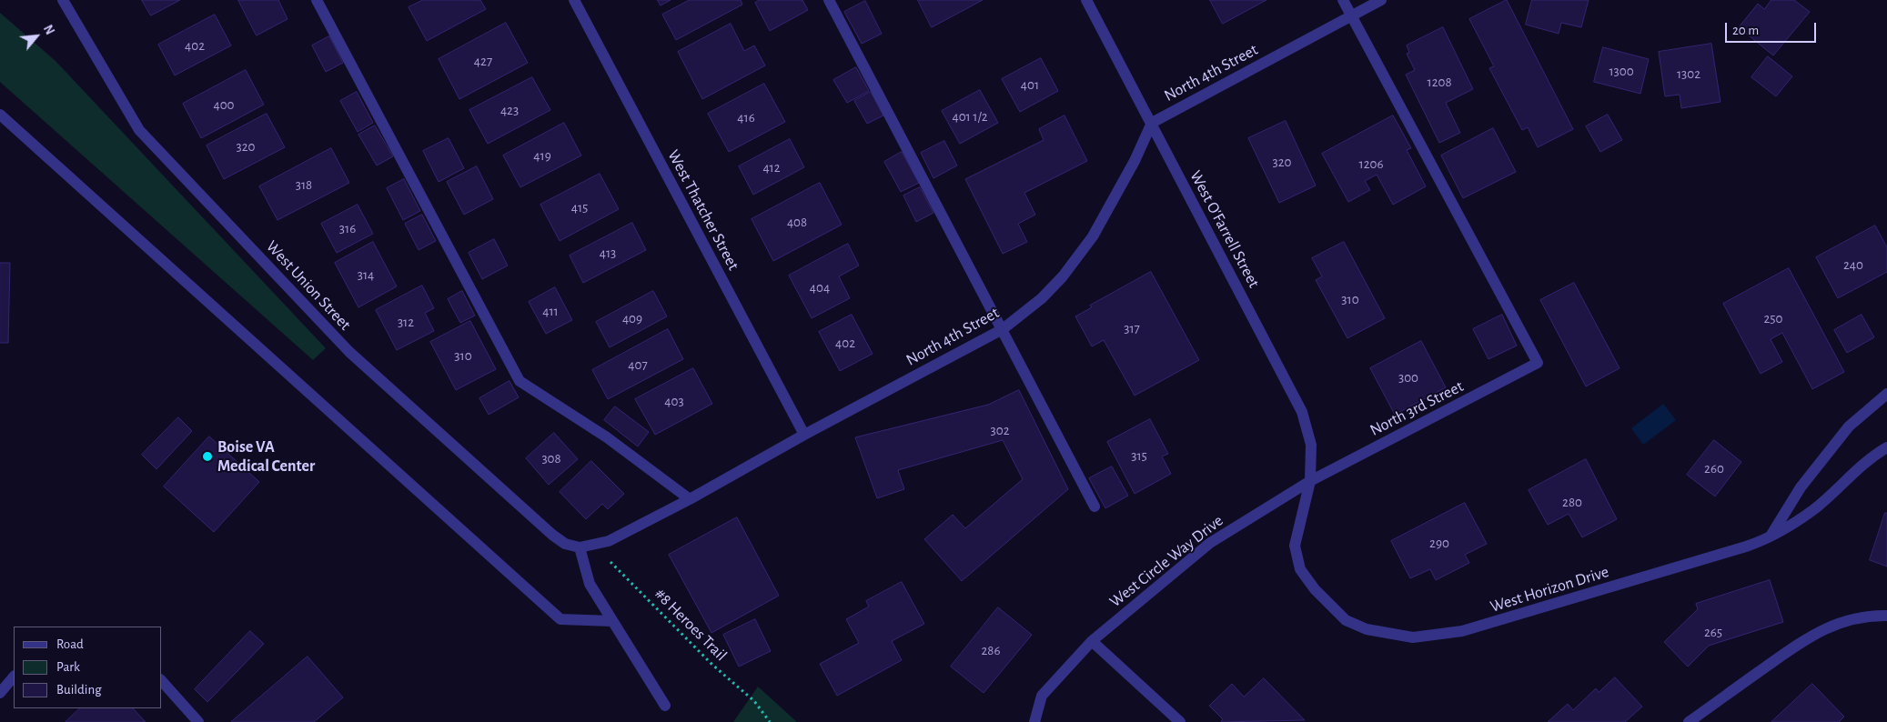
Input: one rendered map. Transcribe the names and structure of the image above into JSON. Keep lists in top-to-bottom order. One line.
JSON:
{"streets":{"street":["North 4th Street","West Thatcher Street","West O'Farrell Street","West Union Street","North 3rd Street","West Circle Way Drive","West Horizon Drive"],"path":["#8 Heroes Trail"]},"crossings":[["North 4th Street","West Thatcher Street"],["North 4th Street","West O'Farrell Street"],["North 4th Street","West Union Street"],["North 4th Street","North 3rd Street"],["North 4th Street","#8 Heroes Trail"],["West O'Farrell Street","North 3rd Street"],["West O'Farrell Street","West Circle Way Drive"],["West O'Farrell Street","West Horizon Drive"],["North 3rd Street","West Circle Way Drive"],["North 3rd Street","West Horizon Drive"],["West Circle Way Drive","West Horizon Drive"]],"places":["Boise VA Medical Center"],"house_numbers":["402","427","1300","1302","1208","401","400","423","401 1/2","416","320","419","320","1206","412","318","415","408","316","413","240","314","404","310","411","409","250","312","317","402","310","407","300","403","302","315","308","260","280","290","265","286"],"legend":["Road","Park","Building"],"scale_bar":"20 m","north":"top right"}
